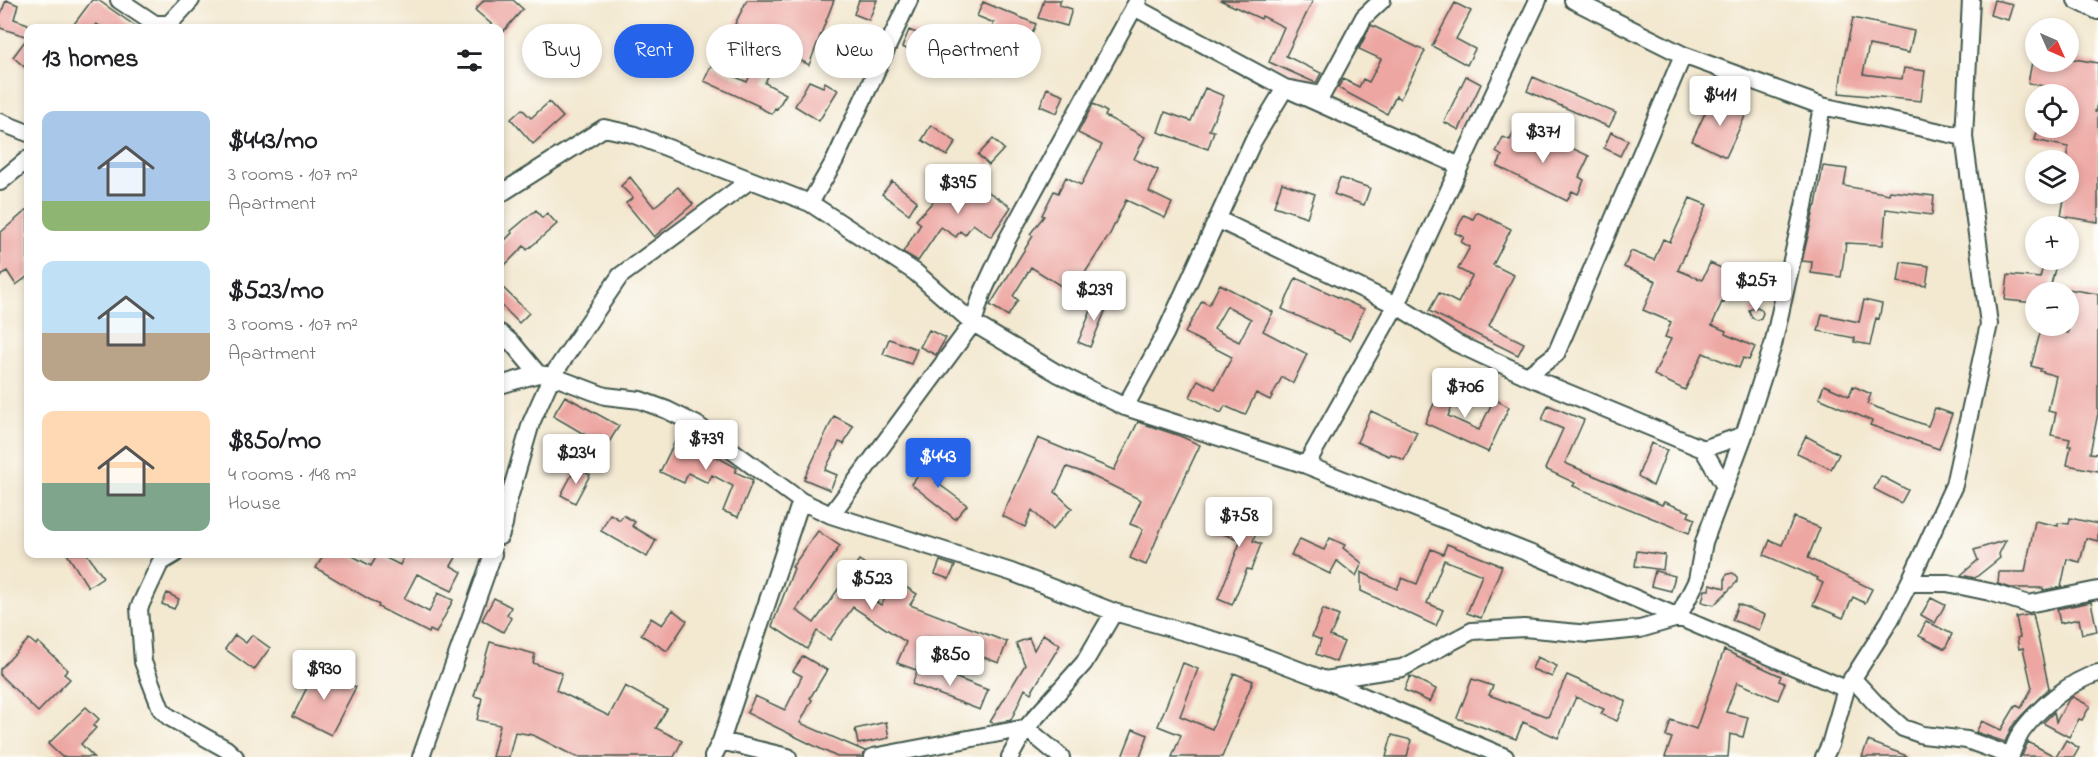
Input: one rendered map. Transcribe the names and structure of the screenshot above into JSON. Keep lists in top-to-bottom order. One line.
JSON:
{"north":"bottom right","page":{"map_buttons":["+","−"],"chip":["Buy","Rent","Filters","New","Apartment"],"heading":"13 homes","price":["$411","$371","$395","$257","$239","$706","$739","$234","$443","$758","$523","$850","$930"],"list":[{"name":"$443/mo","note":"3 rooms · 107 m² · Apartment"},{"name":"$523/mo","note":"3 rooms · 107 m² · Apartment"},{"name":"$850/mo","note":"4 rooms · 148 m² · House"}]}}
